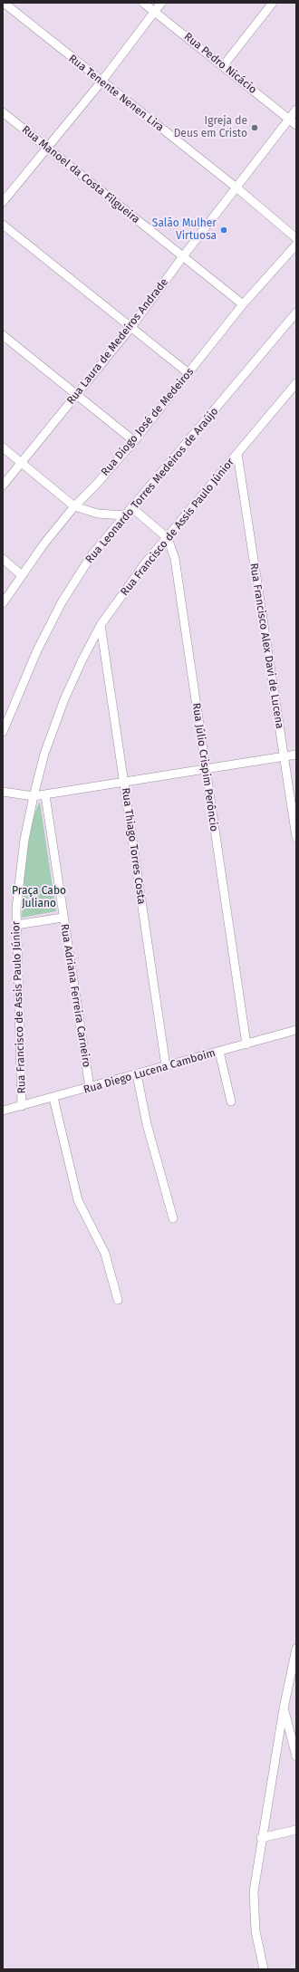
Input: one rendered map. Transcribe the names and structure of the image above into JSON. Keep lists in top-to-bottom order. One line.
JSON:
{"streets":{"street":["Rua Pedro Nicácio","Rua Tenente Nenen Lira","Rua Manoel da Costa Filgueira","Rua Laura de Medeiros Andrade","Rua Diogo José de Medeiros","Rua Leonardo Torres Medeiros de Araújo","Rua Francisco de Assis Paulo Júnior","Rua Francisco Alex Davi de Lucena","Rua Júlio Crispim Perôncio","Rua Thiago Torres Costa","Rua Adriana Ferreira Carneiro","Rua Diego Lucena Camboim"]},"crossings":[["Rua Pedro Nicácio","Rua Laura de Medeiros Andrade"],["Rua Tenente Nenen Lira","Rua Laura de Medeiros Andrade"],["Rua Manoel da Costa Filgueira","Rua Laura de Medeiros Andrade"],["Rua Manoel da Costa Filgueira","Rua Diogo José de Medeiros"],["Rua Francisco de Assis Paulo Júnior","Rua Francisco Alex Davi de Lucena"],["Rua Francisco de Assis Paulo Júnior","Rua Júlio Crispim Perôncio"],["Rua Francisco de Assis Paulo Júnior","Rua Thiago Torres Costa"],["Rua Francisco de Assis Paulo Júnior","Rua Diego Lucena Camboim"],["Rua Júlio Crispim Perôncio","Rua Diego Lucena Camboim"],["Rua Thiago Torres Costa","Rua Diego Lucena Camboim"],["Rua Adriana Ferreira Carneiro","Rua Diego Lucena Camboim"]],"parks":["Praça Cabo Juliano"],"places":["Igreja de Deus em Cristo","Salão Mulher Virtuosa"]}
